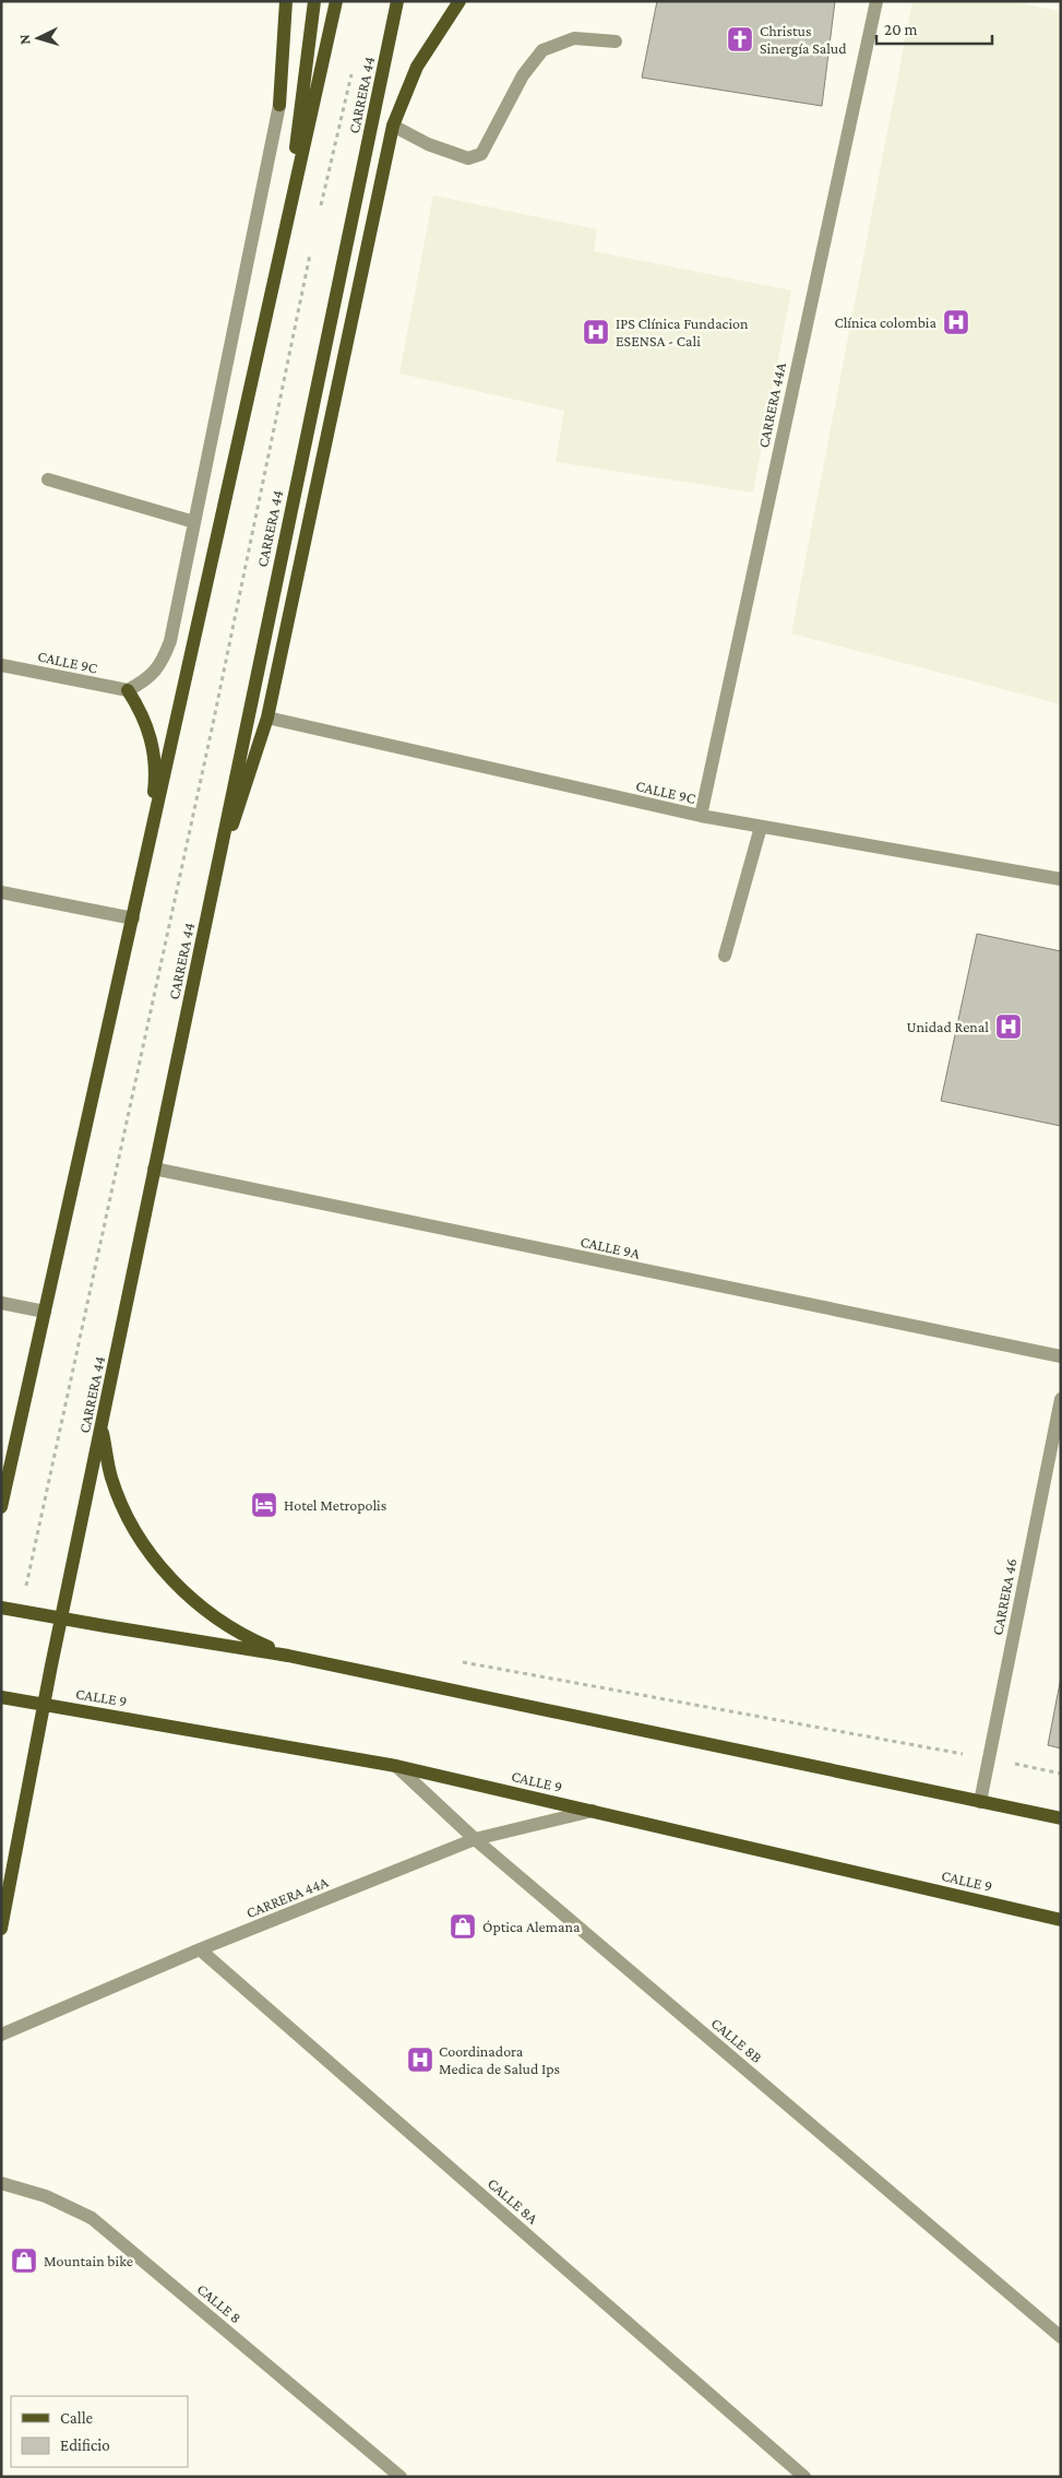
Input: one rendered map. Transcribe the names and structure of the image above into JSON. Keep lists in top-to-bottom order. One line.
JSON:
{"streets":{"main road":["CARRERA 44","CALLE 9"],"street":["CARRERA 44A","CALLE 9C","CALLE 9A","CARRERA 46","CALLE 8B","CALLE 8A","CALLE 8"]},"crossings":[["CARRERA 44","CALLE 9A"],["CARRERA 44","CALLE 9"],["CARRERA 44A","CALLE 9C"],["CARRERA 44A","CALLE 9"],["CARRERA 44A","CALLE 8B"],["CARRERA 44A","CALLE 8A"],["CALLE 9","CALLE 8B"]],"places":{"church":["Christus Sinergía Salud"],"hospital":["Clínica colombia","IPS Clínica Fundacion ESENSA - Cali","Unidad Renal","Coordinadora Medica de Salud Ips"],"hotel":["Hotel Metropolis"],"shop":["Óptica Alemana","Mountain bike"]},"legend":["Calle","Edificio"],"scale_bar":"20 m","north":"left"}
